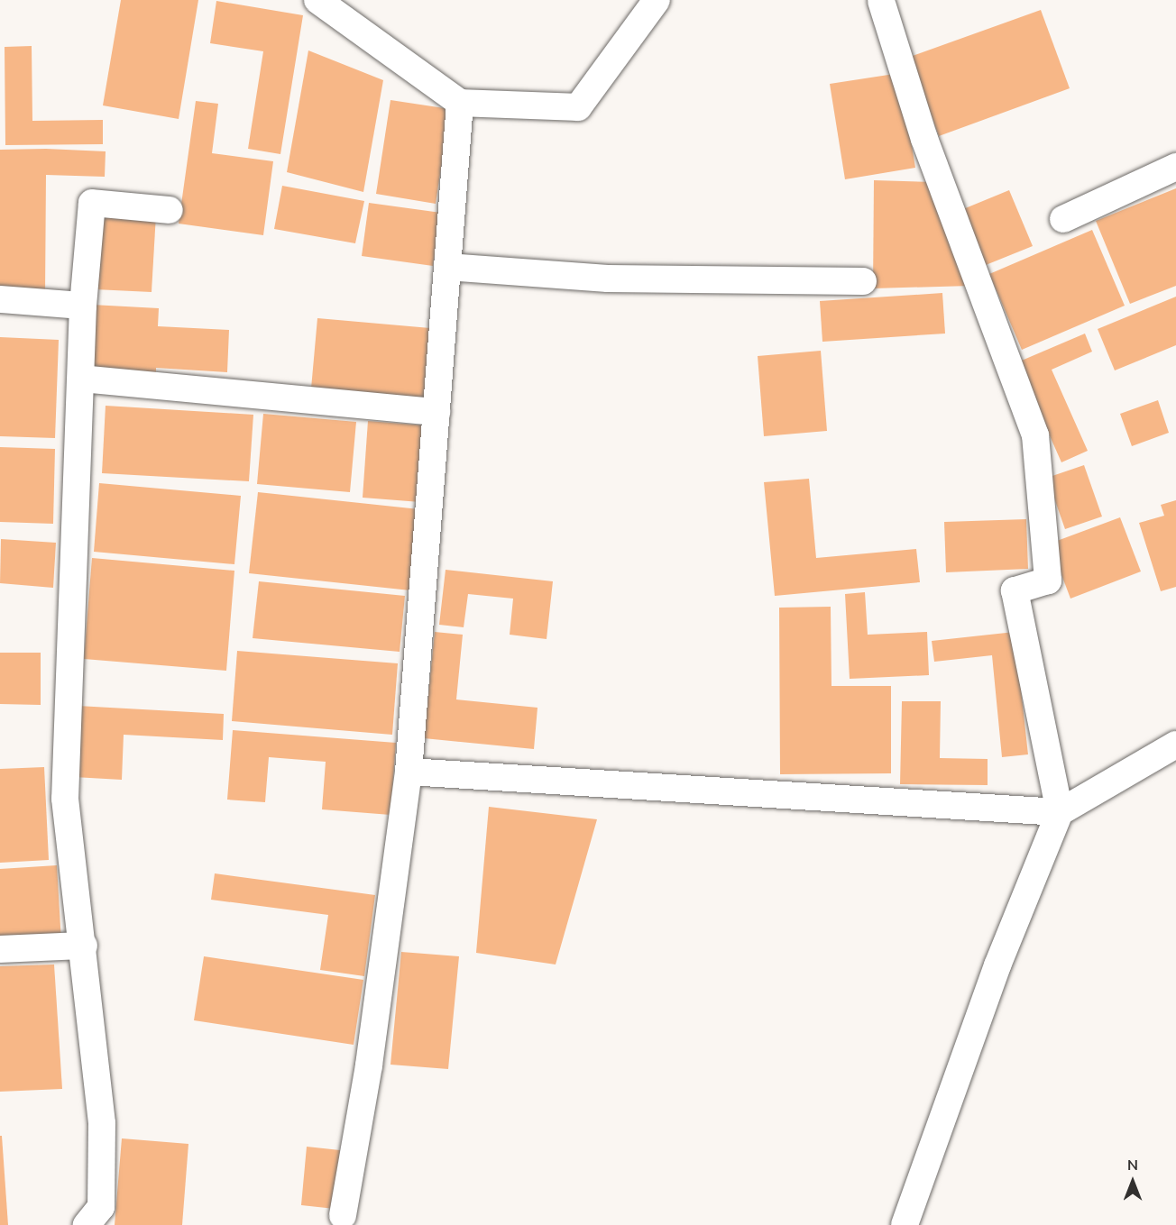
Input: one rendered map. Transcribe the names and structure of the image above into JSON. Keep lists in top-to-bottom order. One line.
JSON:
{"north":"top"}
